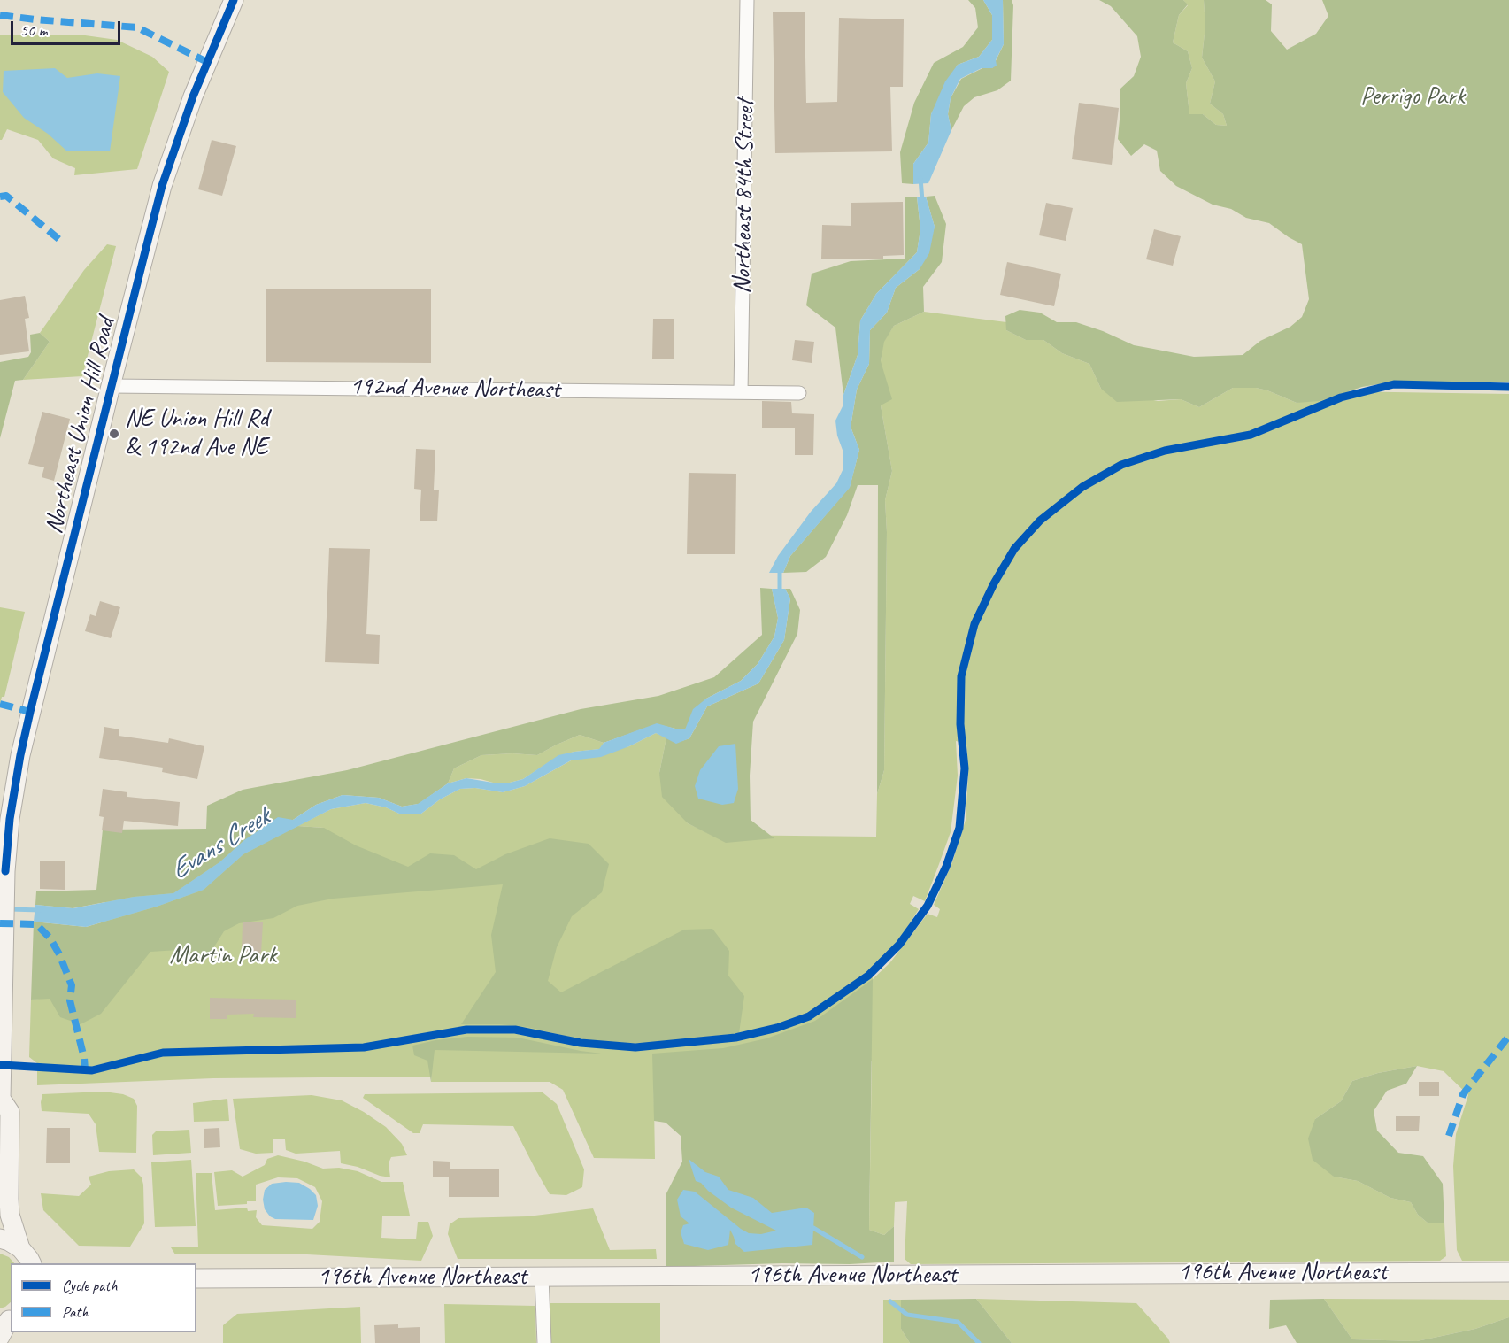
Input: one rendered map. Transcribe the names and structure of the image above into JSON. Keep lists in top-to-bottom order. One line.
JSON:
{"streets":{"street":["Northeast 84th Street","192nd Avenue Northeast","Northeast Union Hill Road","196th Avenue Northeast"]},"crossings":[["Northeast 84th Street","192nd Avenue Northeast"],["192nd Avenue Northeast","Northeast Union Hill Road"]],"water":["Evans Creek"],"parks":["Perrigo Park","Martin Park"],"places":["NE Union Hill Rd & 192nd Ave NE"],"legend":["Cycle path","Path"],"scale_bar":"50 m"}
